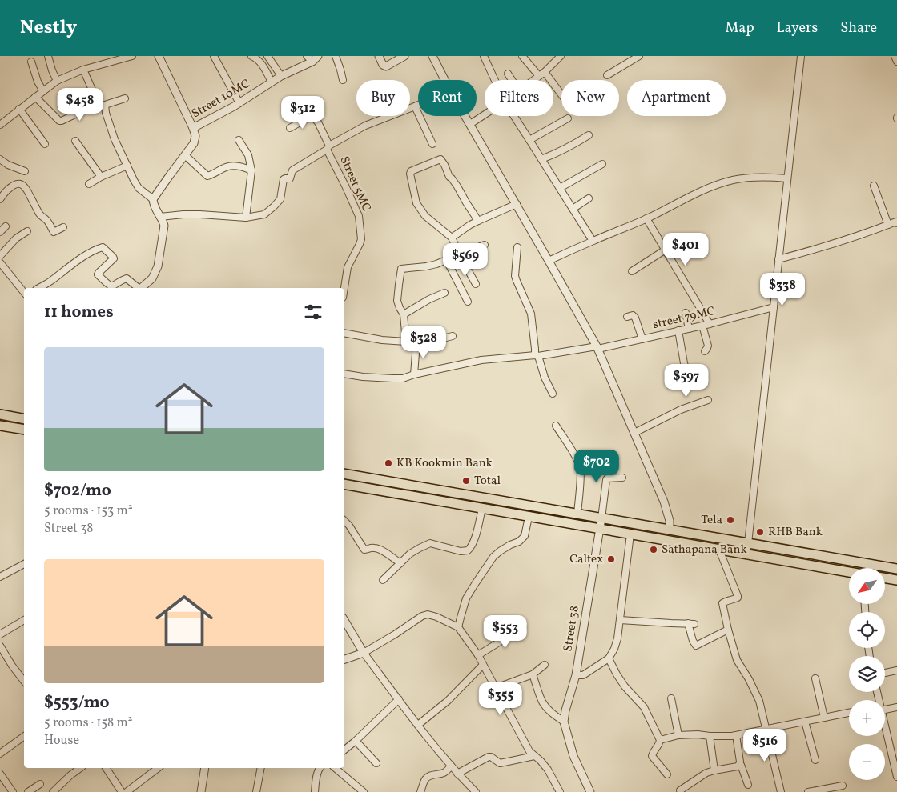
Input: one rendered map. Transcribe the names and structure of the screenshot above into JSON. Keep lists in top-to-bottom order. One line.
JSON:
{"streets":{"street":["Street 10MC","Street 5MC","street 79MC","Street 38"]},"places":["KB Kookmin Bank","Total","Tela","RHB Bank","Sathapana Bank","Caltex"],"north":"bottom left","page":{"header":"Nestly","nav":["Map","Layers","Share"],"chip":["Buy","Rent","Filters","New","Apartment"],"price":["$458","$312","$401","$569","$338","$328","$597","$702","$553","$355","$516"],"heading":"11 homes","list":[{"name":"$702/mo","note":"5 rooms · 153 m² · Street 38"},{"name":"$553/mo","note":"5 rooms · 158 m² · House"}],"map_buttons":["+","−"]}}
